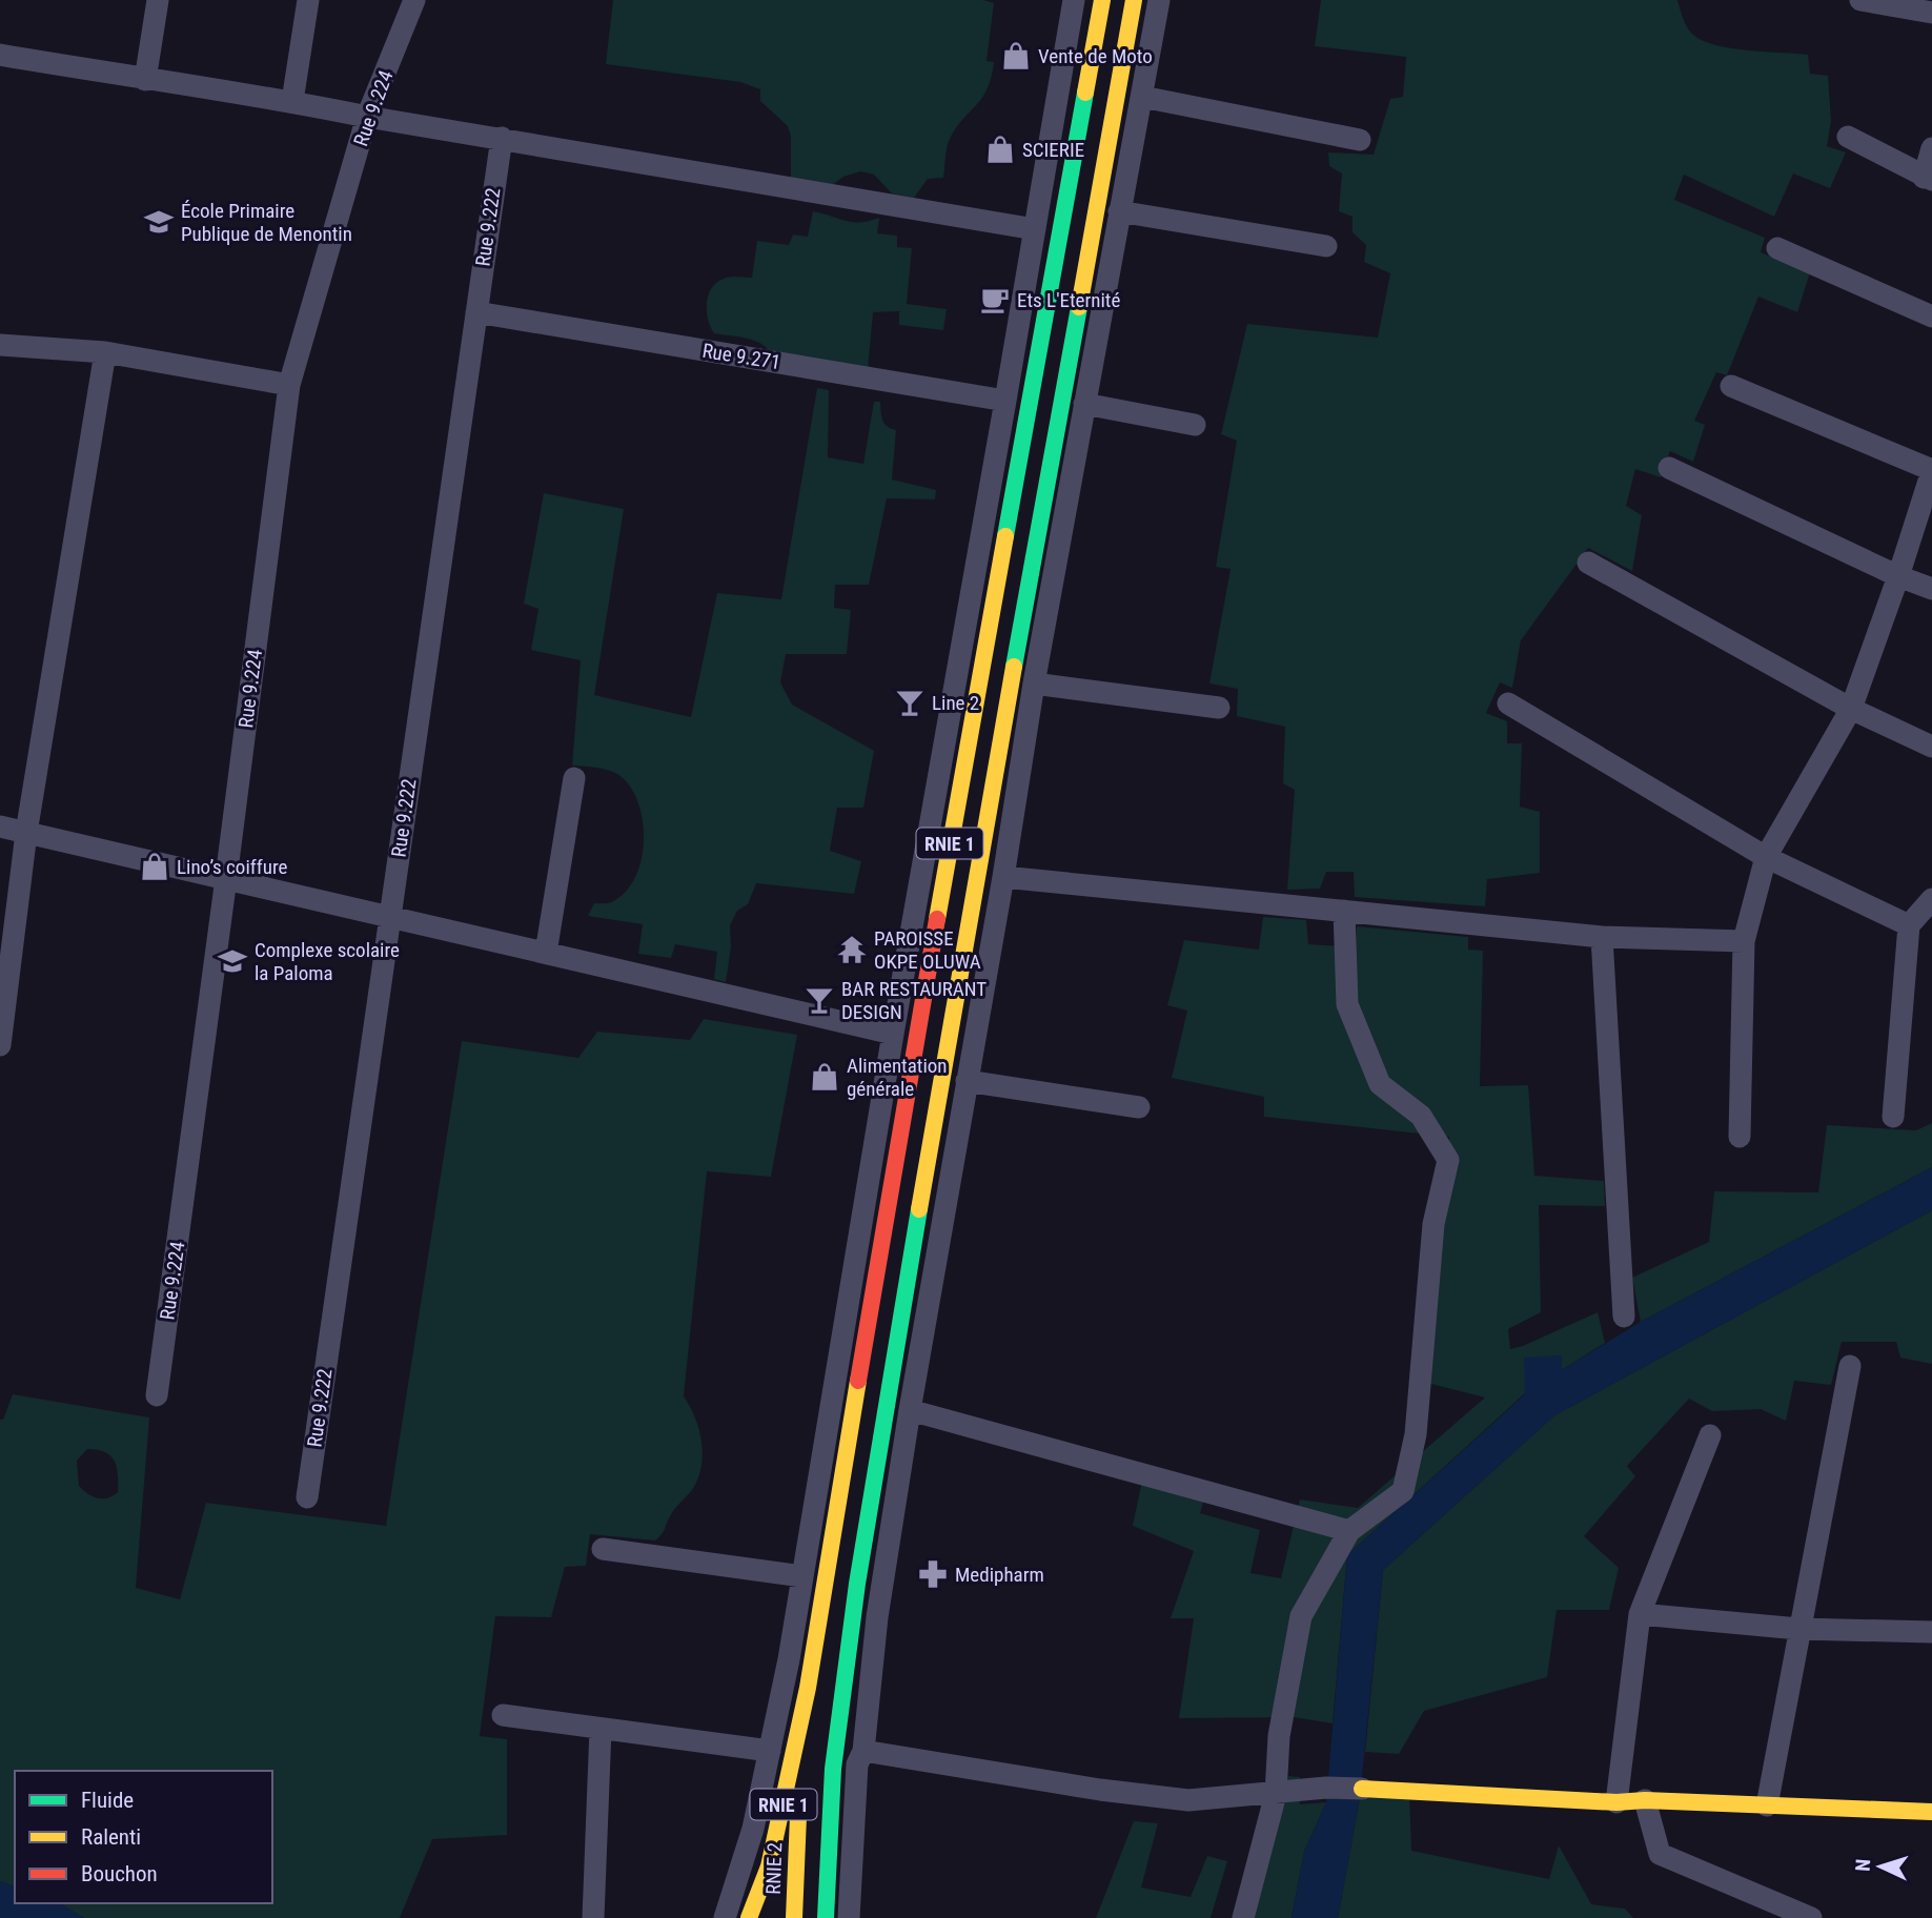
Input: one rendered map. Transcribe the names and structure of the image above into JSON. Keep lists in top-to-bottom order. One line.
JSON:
{"streets":{"main road":["RNIE 1","RNIE 2"],"street":["Rue 9.224","Rue 9.222","Rue 9.271"]},"crossings":[["Rue 9.222","Rue 9.271"],["RNIE 1","RNIE 2"]],"places":{"shop":["Vente de Moto","SCIERIE","Lino’s coiffure","Alimentation générale"],"school or university":["École Primaire Publique de Menontin","Complexe scolaire la Paloma"],"cafe":["Ets L'Eternité"],"bar":["Line 2","BAR RESTAURANT DESIGN"],"temple":["PAROISSE OKPE OLUWA"],"pharmacy":["Medipharm"]},"legend":["Fluide","Ralenti","Bouchon"],"north":"left"}
